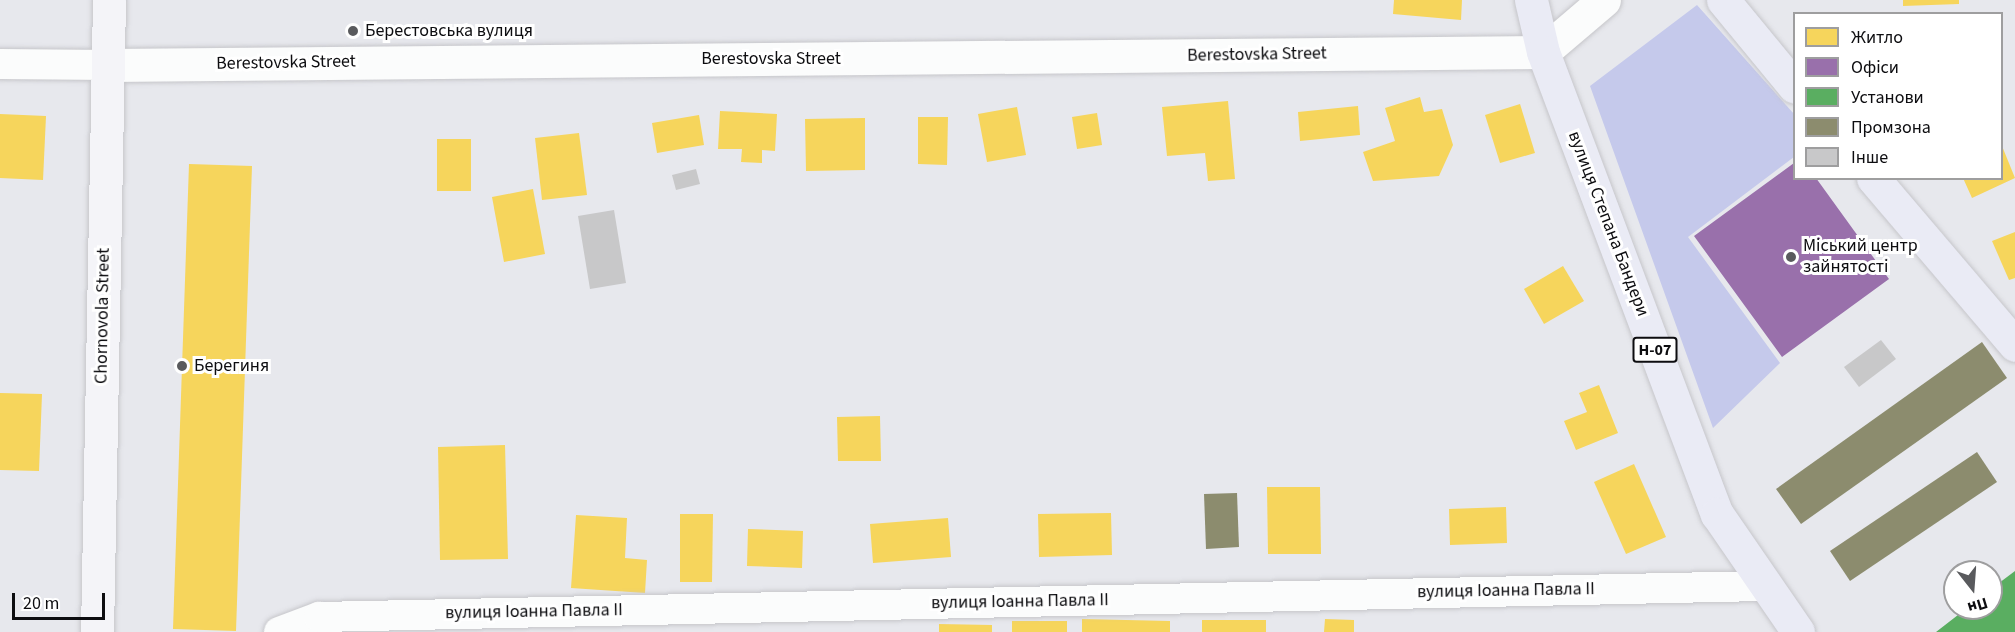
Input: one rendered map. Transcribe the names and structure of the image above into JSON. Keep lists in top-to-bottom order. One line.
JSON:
{"streets":{"main road":["вулиця Степана Бандери","Chornovola Street","Н-07"],"street":["Berestovska Street","вулиця Іоанна Павла II"]},"crossings":[["Berestovska Street","вулиця Степана Бандери"],["Berestovska Street","Chornovola Street"],["вулиця Степана Бандери","вулиця Іоанна Павла II"]],"places":["Берестовська вулиця","Міський центр зайнятості","Берегиня"],"legend":["Житло","Офіси","Установи","Промзона","Інше"],"scale_bar":"20 m","north":"bottom"}
